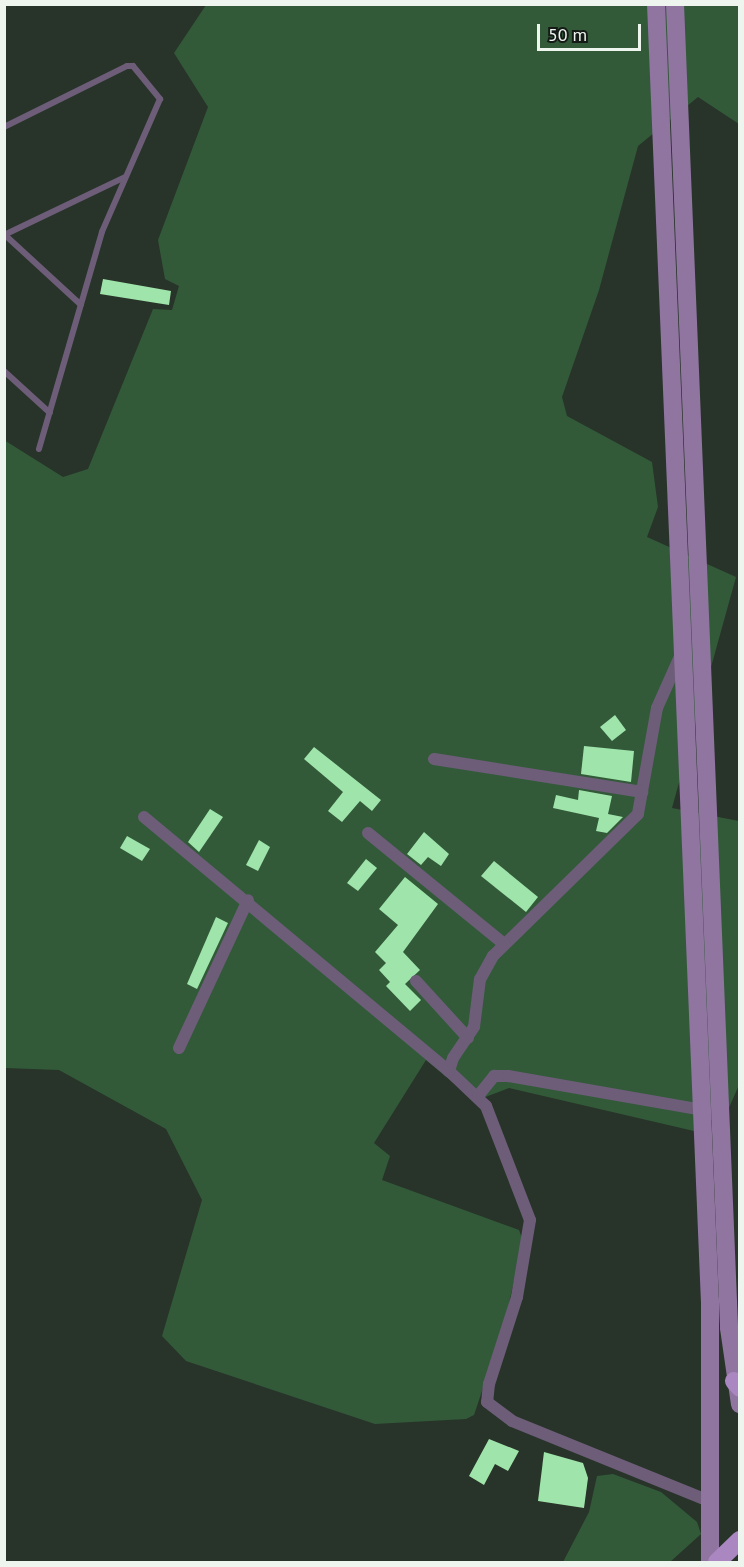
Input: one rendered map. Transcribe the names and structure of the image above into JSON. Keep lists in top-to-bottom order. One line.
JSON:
{"scale_bar":"50 m"}
